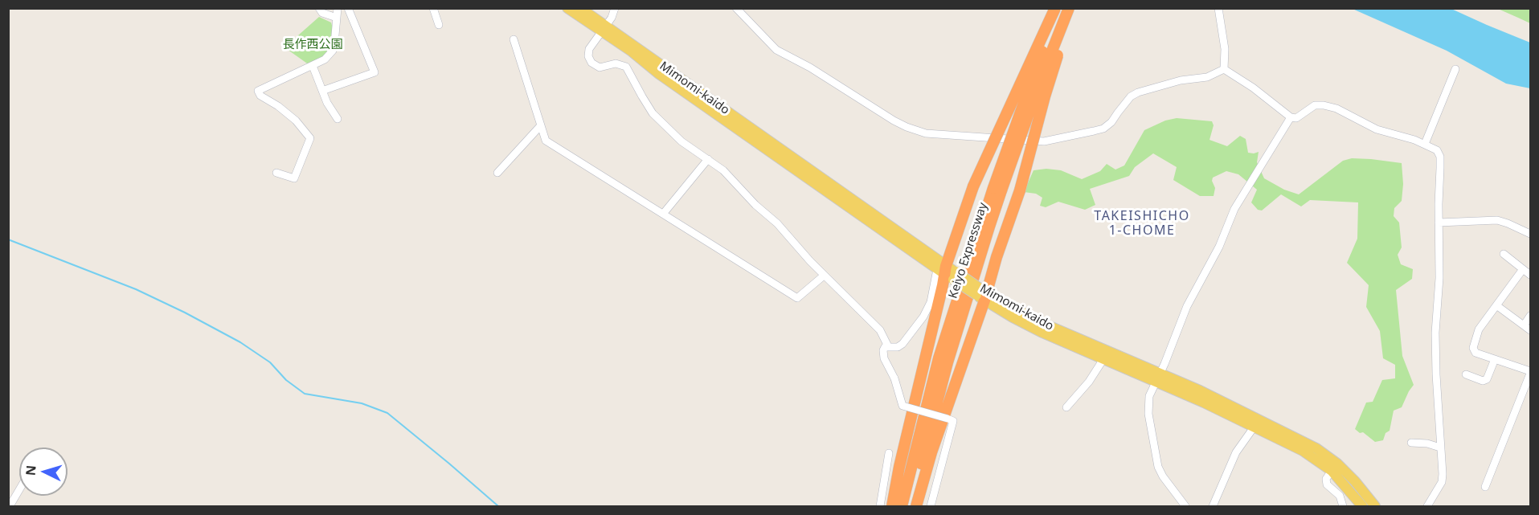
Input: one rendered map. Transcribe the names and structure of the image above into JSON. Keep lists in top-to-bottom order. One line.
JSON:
{"streets":{"highway":["Keiyo Expressway"],"main road":["Mimomi-kaido"]},"districts":["TAKEISHICHO 1-CHOME"],"parks":["長作西公園"],"north":"left"}
